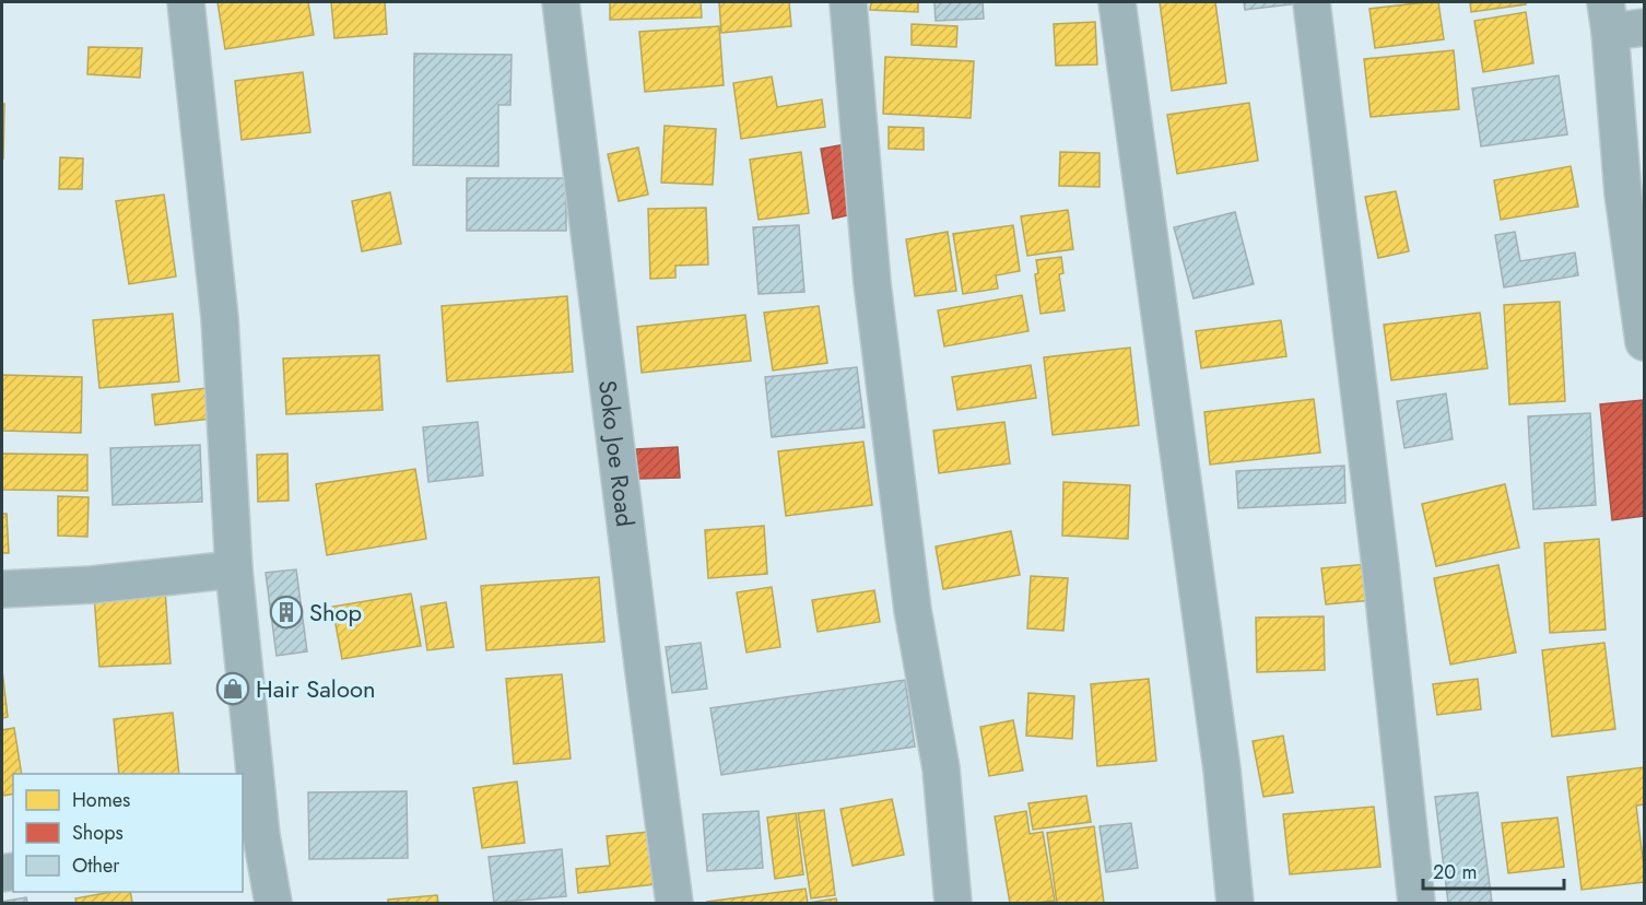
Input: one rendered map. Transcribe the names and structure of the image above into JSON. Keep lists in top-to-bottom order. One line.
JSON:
{"streets":{"street":["Soko Joe Road"]},"places":{"building":["Shop"],"shop":["Hair Saloon"]},"legend":["Homes","Shops","Other"],"scale_bar":"20 m"}
